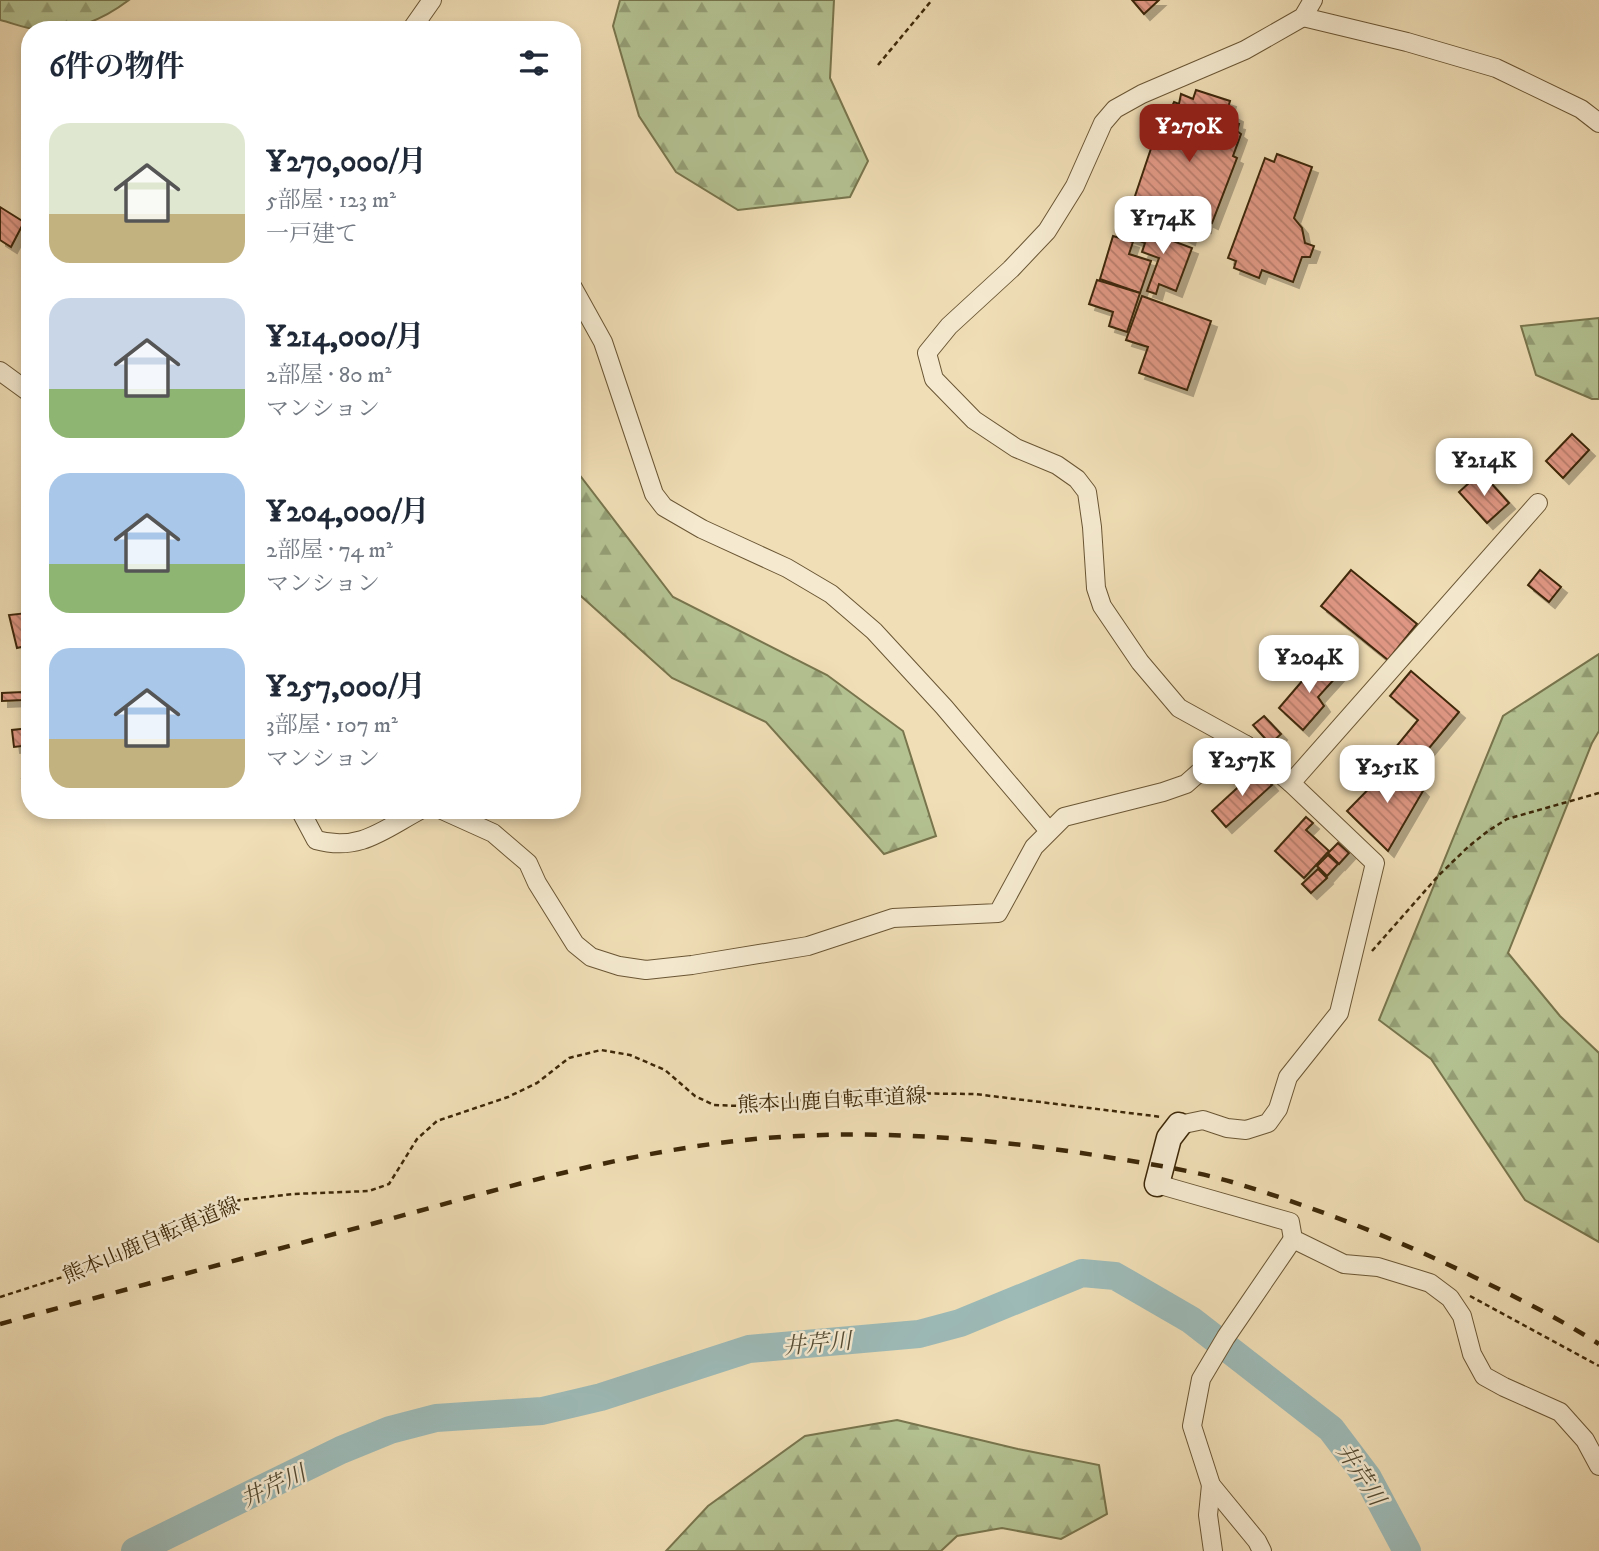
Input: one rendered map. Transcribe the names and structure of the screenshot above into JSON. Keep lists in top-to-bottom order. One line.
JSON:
{"streets":{"path":["熊本山鹿自転車道線"]},"water":["井芹川"],"page":{"heading":"6件の物件","price":["¥270K","¥174K","¥214K","¥204K","¥257K","¥251K"],"list":[{"name":"¥270,000/月","note":"5部屋 · 123 m² · 一戸建て"},{"name":"¥214,000/月","note":"2部屋 · 80 m² · マンション"},{"name":"¥204,000/月","note":"2部屋 · 74 m² · マンション"},{"name":"¥257,000/月","note":"3部屋 · 107 m² · マンション"}]}}
